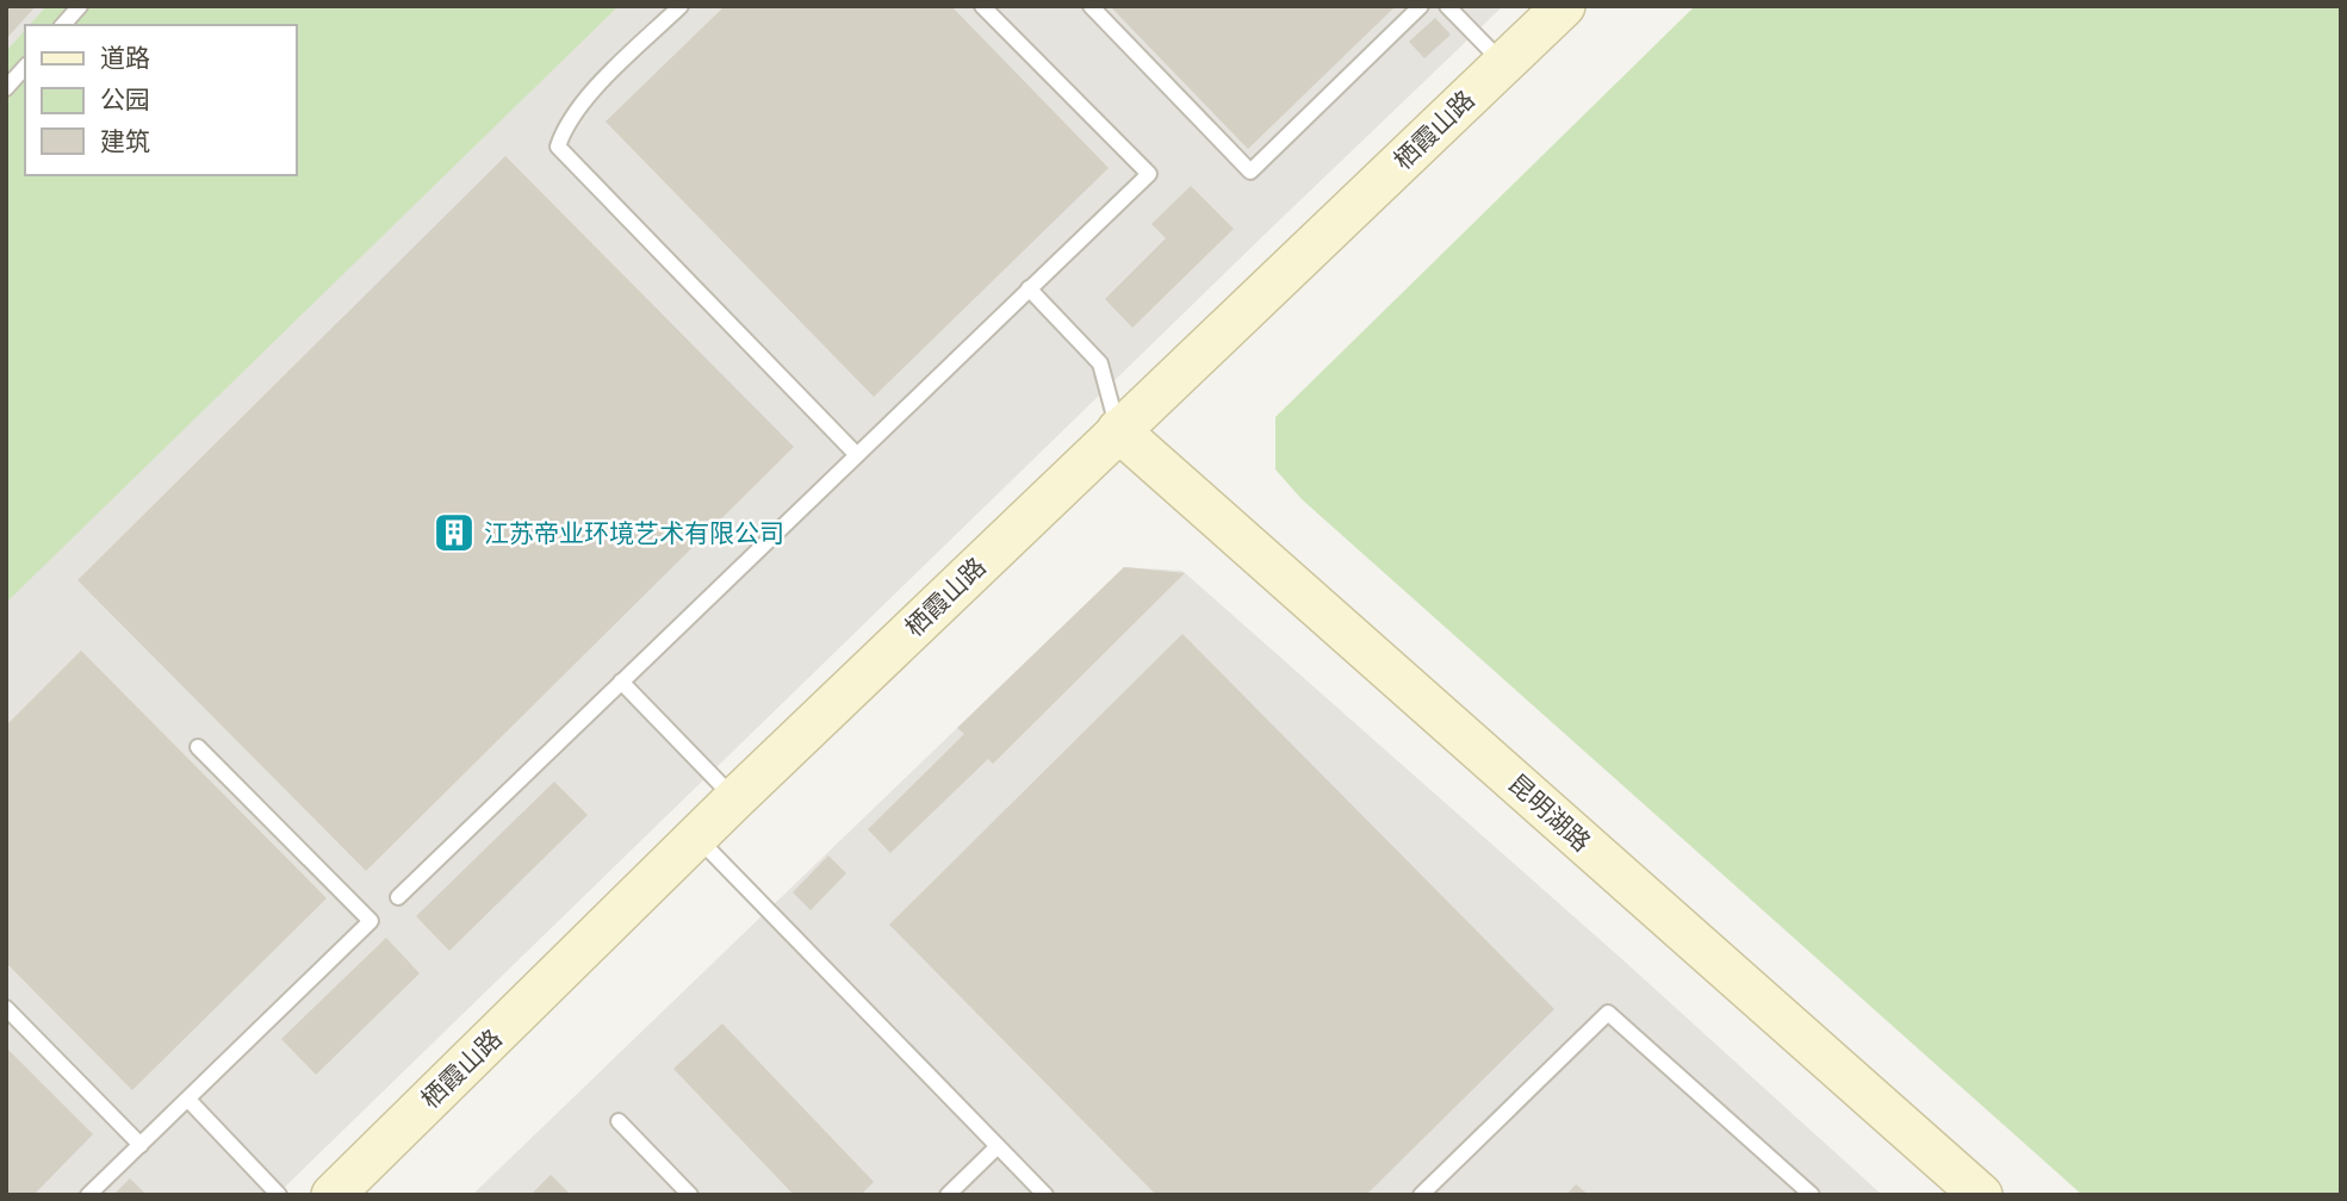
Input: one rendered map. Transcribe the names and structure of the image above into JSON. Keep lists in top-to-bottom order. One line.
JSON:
{"streets":{"street":["栖霞山路","昆明湖路"]},"crossings":[["栖霞山路","昆明湖路"]],"places":{"building":["江苏帝业环境艺术有限公司"]},"legend":["道路","公园","建筑"]}
